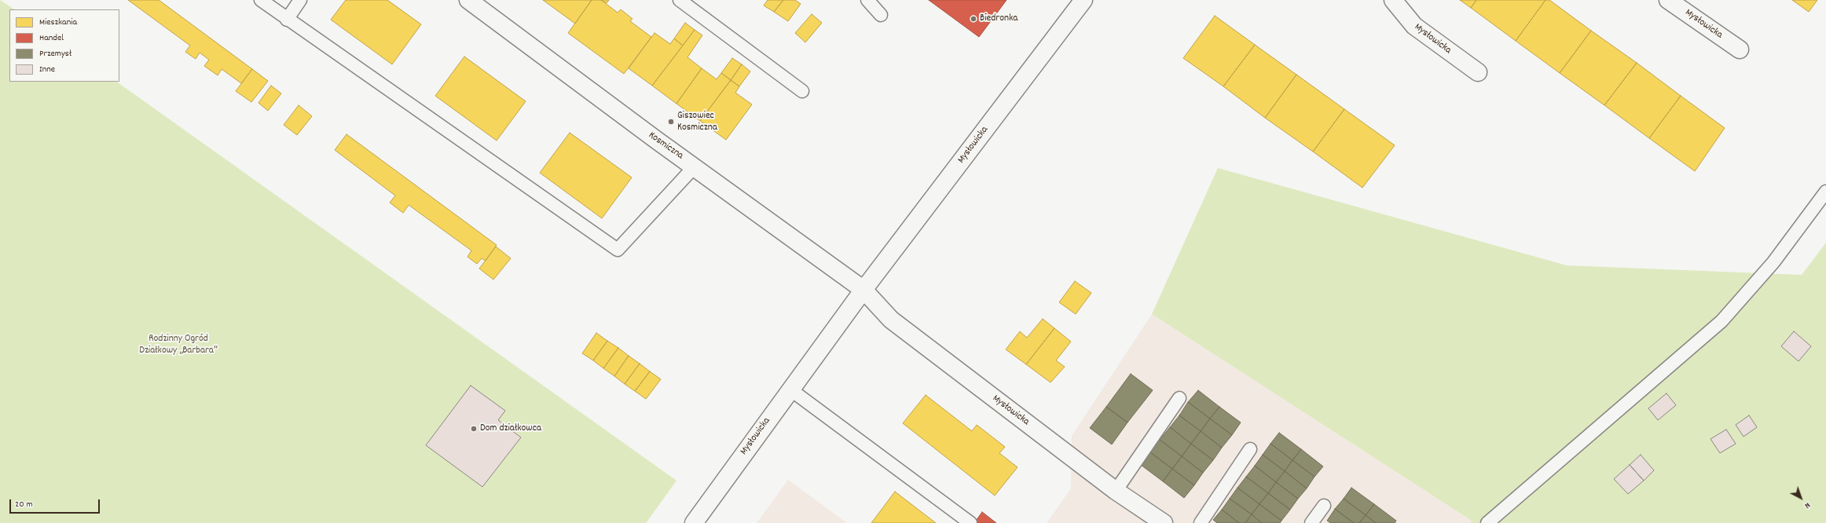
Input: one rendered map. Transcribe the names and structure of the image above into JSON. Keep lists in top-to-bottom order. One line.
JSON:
{"streets":{"street":["Mysłowicka","Kosmiczna"]},"crossings":[["Mysłowicka","Kosmiczna"]],"parks":["Rodzinny Ogród Działkowy „Barbara”"],"places":["Biedronka","Giszowiec Kosmiczna","Dom działkowca"],"legend":["Mieszkania","Handel","Przemysł","Inne"],"scale_bar":"20 m","north":"bottom right"}
